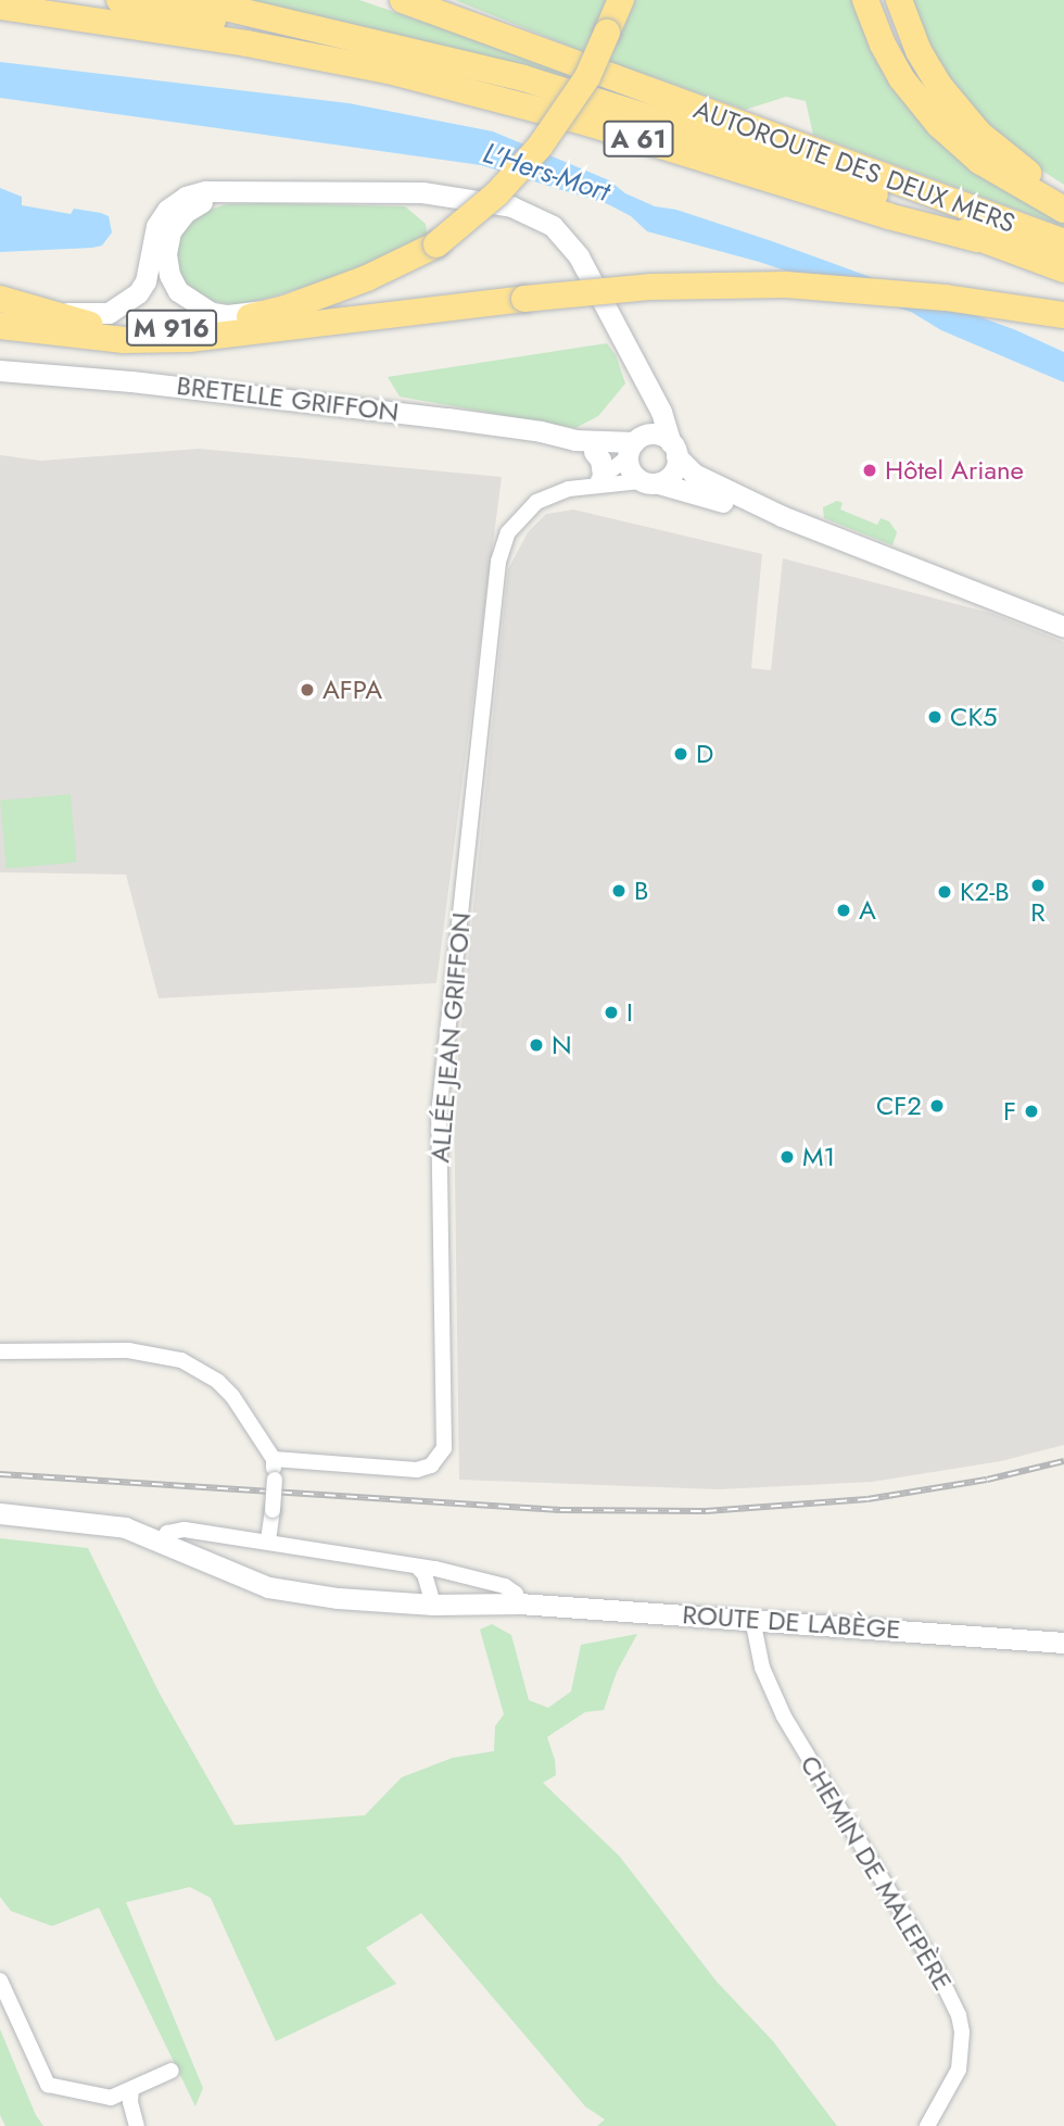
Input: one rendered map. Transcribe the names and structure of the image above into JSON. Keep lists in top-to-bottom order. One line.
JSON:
{"streets":{"highway":["A 61","AUTOROUTE DES DEUX MERS","M 916"],"main road":["BRETELLE GRIFFON","ROUTE DE LABÈGE"],"street":["ALLÉE JEAN GRIFFON","CHEMIN DE MALEPÈRE"]},"crossings":[["BRETELLE GRIFFON","ALLÉE JEAN GRIFFON"],["ROUTE DE LABÈGE","CHEMIN DE MALEPÈRE"]],"water":["L'Hers-Mort"],"places":["Hôtel Ariane","AFPA","CK5","D","R","B","K2-B","A","I","N","CF2","F","M1"]}
